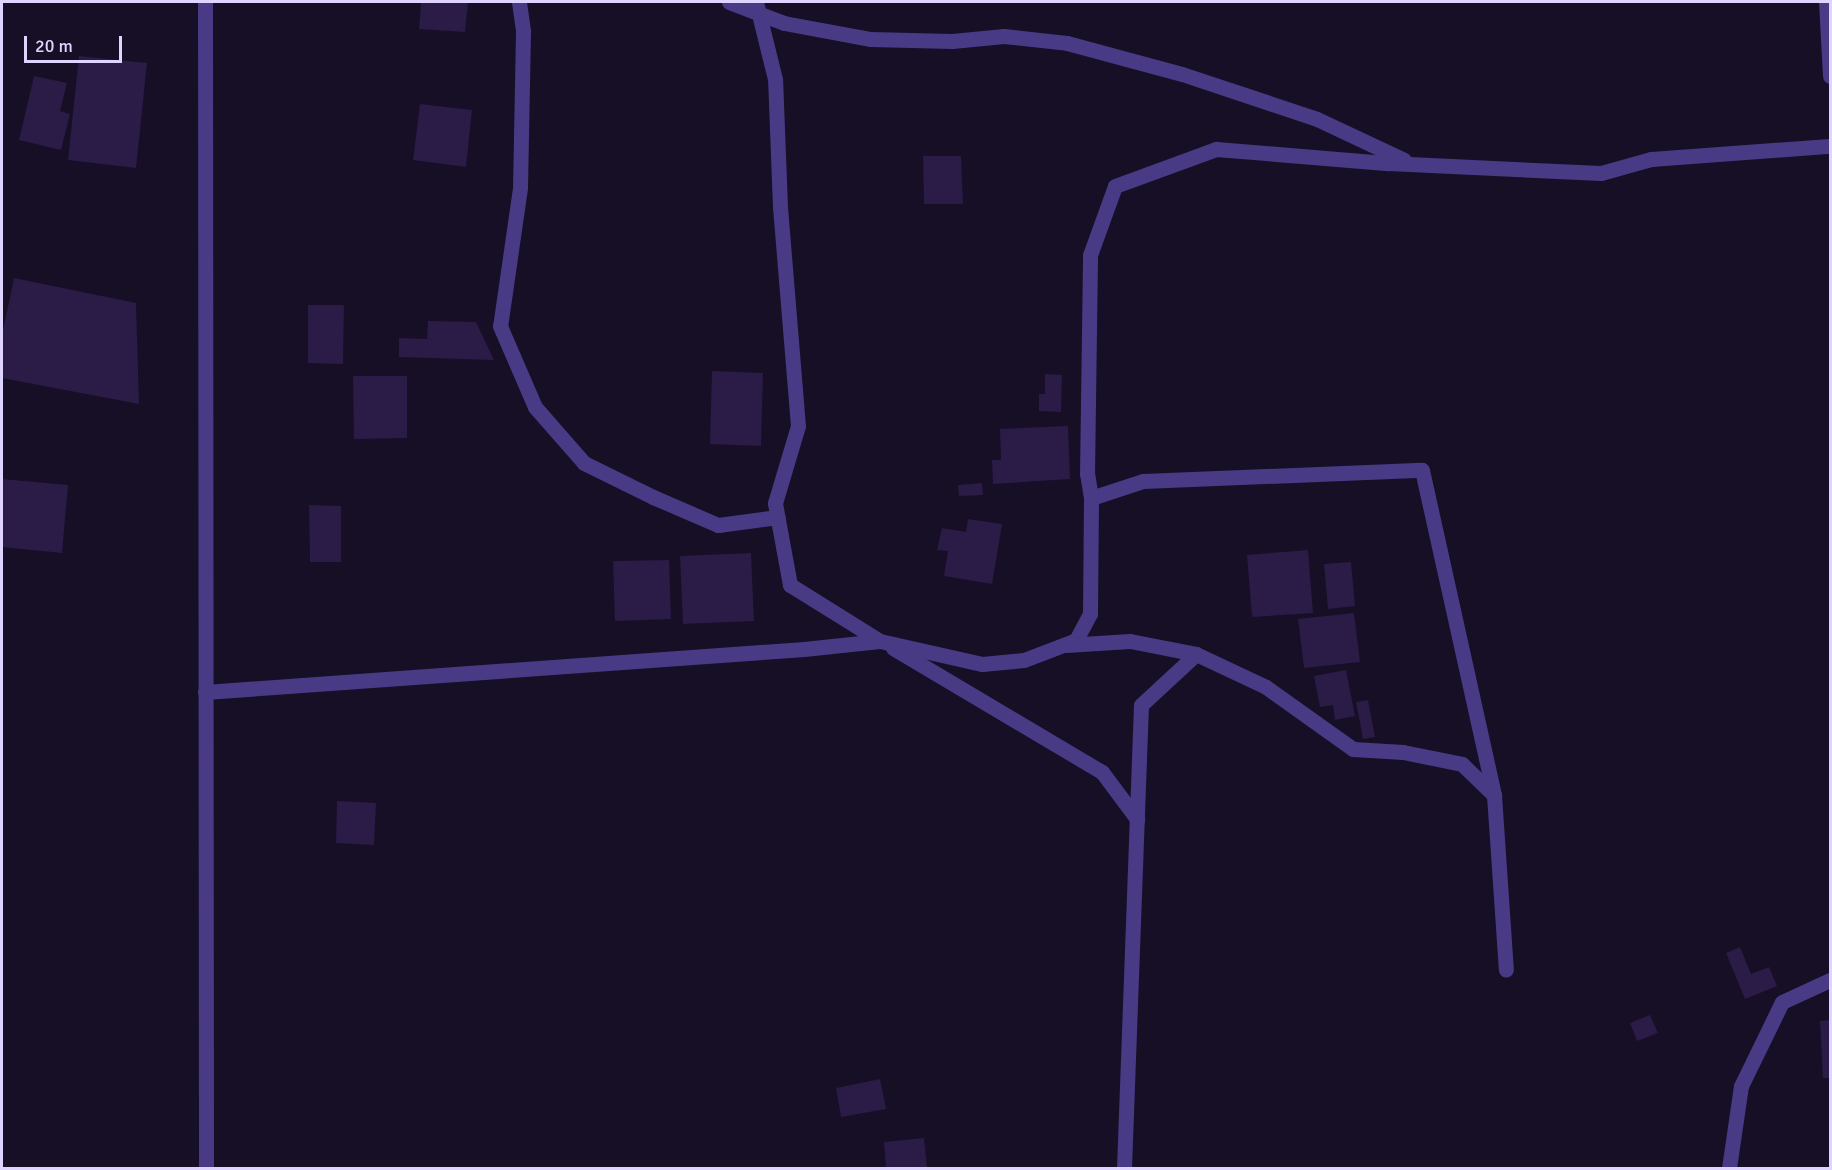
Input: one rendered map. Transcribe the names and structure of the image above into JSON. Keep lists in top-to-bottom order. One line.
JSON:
{"scale_bar":"20 m"}
